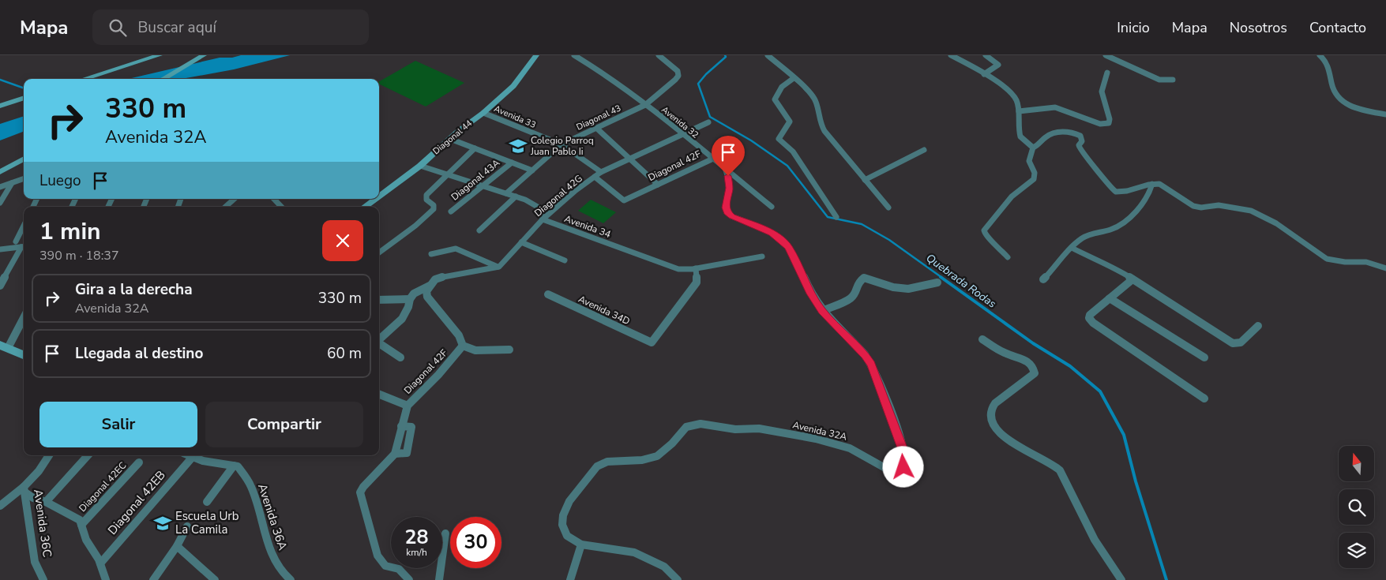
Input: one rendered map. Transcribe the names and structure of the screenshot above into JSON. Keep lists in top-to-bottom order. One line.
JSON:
{"streets":{"main road":["Diagonal 44"],"street":["Avenida 33","Diagonal 43","Avenida 32","Diagonal 42F","Diagonal 43A","Diagonal 42G","Avenida 34","Avenida 34D","Avenida 32A","Diagonal 42EC","Diagonal 42EB","Avenida 36A","Avenida 36C"]},"crossings":[["Avenida 33","Diagonal 43"],["Avenida 33","Diagonal 44"],["Avenida 33","Diagonal 42G"],["Diagonal 43","Avenida 32"],["Avenida 32","Diagonal 42F"],["Avenida 32","Diagonal 42G"],["Avenida 32","Avenida 32A"],["Diagonal 42F","Diagonal 42G"],["Diagonal 42G","Avenida 34"],["Avenida 34","Avenida 34D"]],"water":["Quebrada Rodas"],"places":{"school or university":["Colegio Parroq Juan Pablo Ii","Escuela Urb La Camila"]},"north":"top","page":{"header":"Mapa","search":"Buscar aquí","nav":["Inicio","Mapa","Nosotros","Contacto"],"turn":["330 m","Avenida 32A"],"then":"Luego","heading":["1 min","390 m · 18:37"],"list":[{"name":"Gira a la derecha","note":"Avenida 32A","value":"330 m"},{"name":"Llegada al destino","value":"60 m"}],"buttons":["Salir","Compartir"],"speed":"28 km/h","limit":"30"}}
